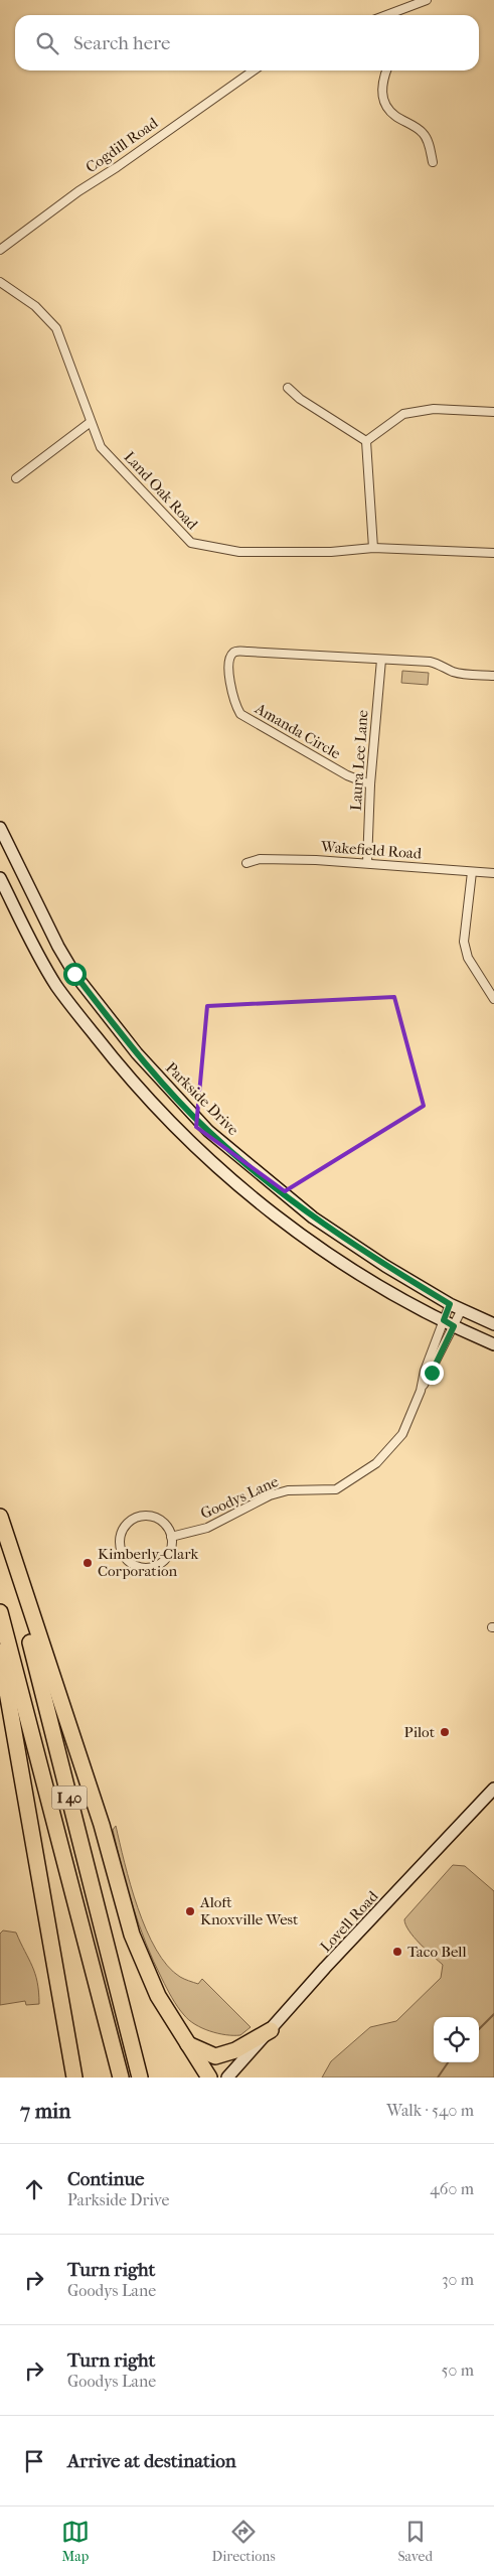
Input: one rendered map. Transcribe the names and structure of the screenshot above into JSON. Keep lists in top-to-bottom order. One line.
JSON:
{"streets":{"highway":["I 40"],"street":["Cogdill Road","Land Oak Road","Amanda Circle","Laura Lee Lane","Wakefield Road","Parkside Drive","Goodys Lane","Lovell Road"]},"crossings":[["Amanda Circle","Laura Lee Lane"],["Laura Lee Lane","Wakefield Road"],["Parkside Drive","Goodys Lane"]],"places":["Kimberly-Clark Corporation","Pilot","Aloft Knoxville West","Taco Bell"],"page":{"search":"Search here","heading":["7 min","Walk · 540 m"],"list":[["Continue","Parkside Drive","460 m"],["Turn right","Goodys Lane","30 m"],["Turn right","Goodys Lane","50 m"],"Arrive at destination"],"nav":["Map","Directions","Saved"]}}
